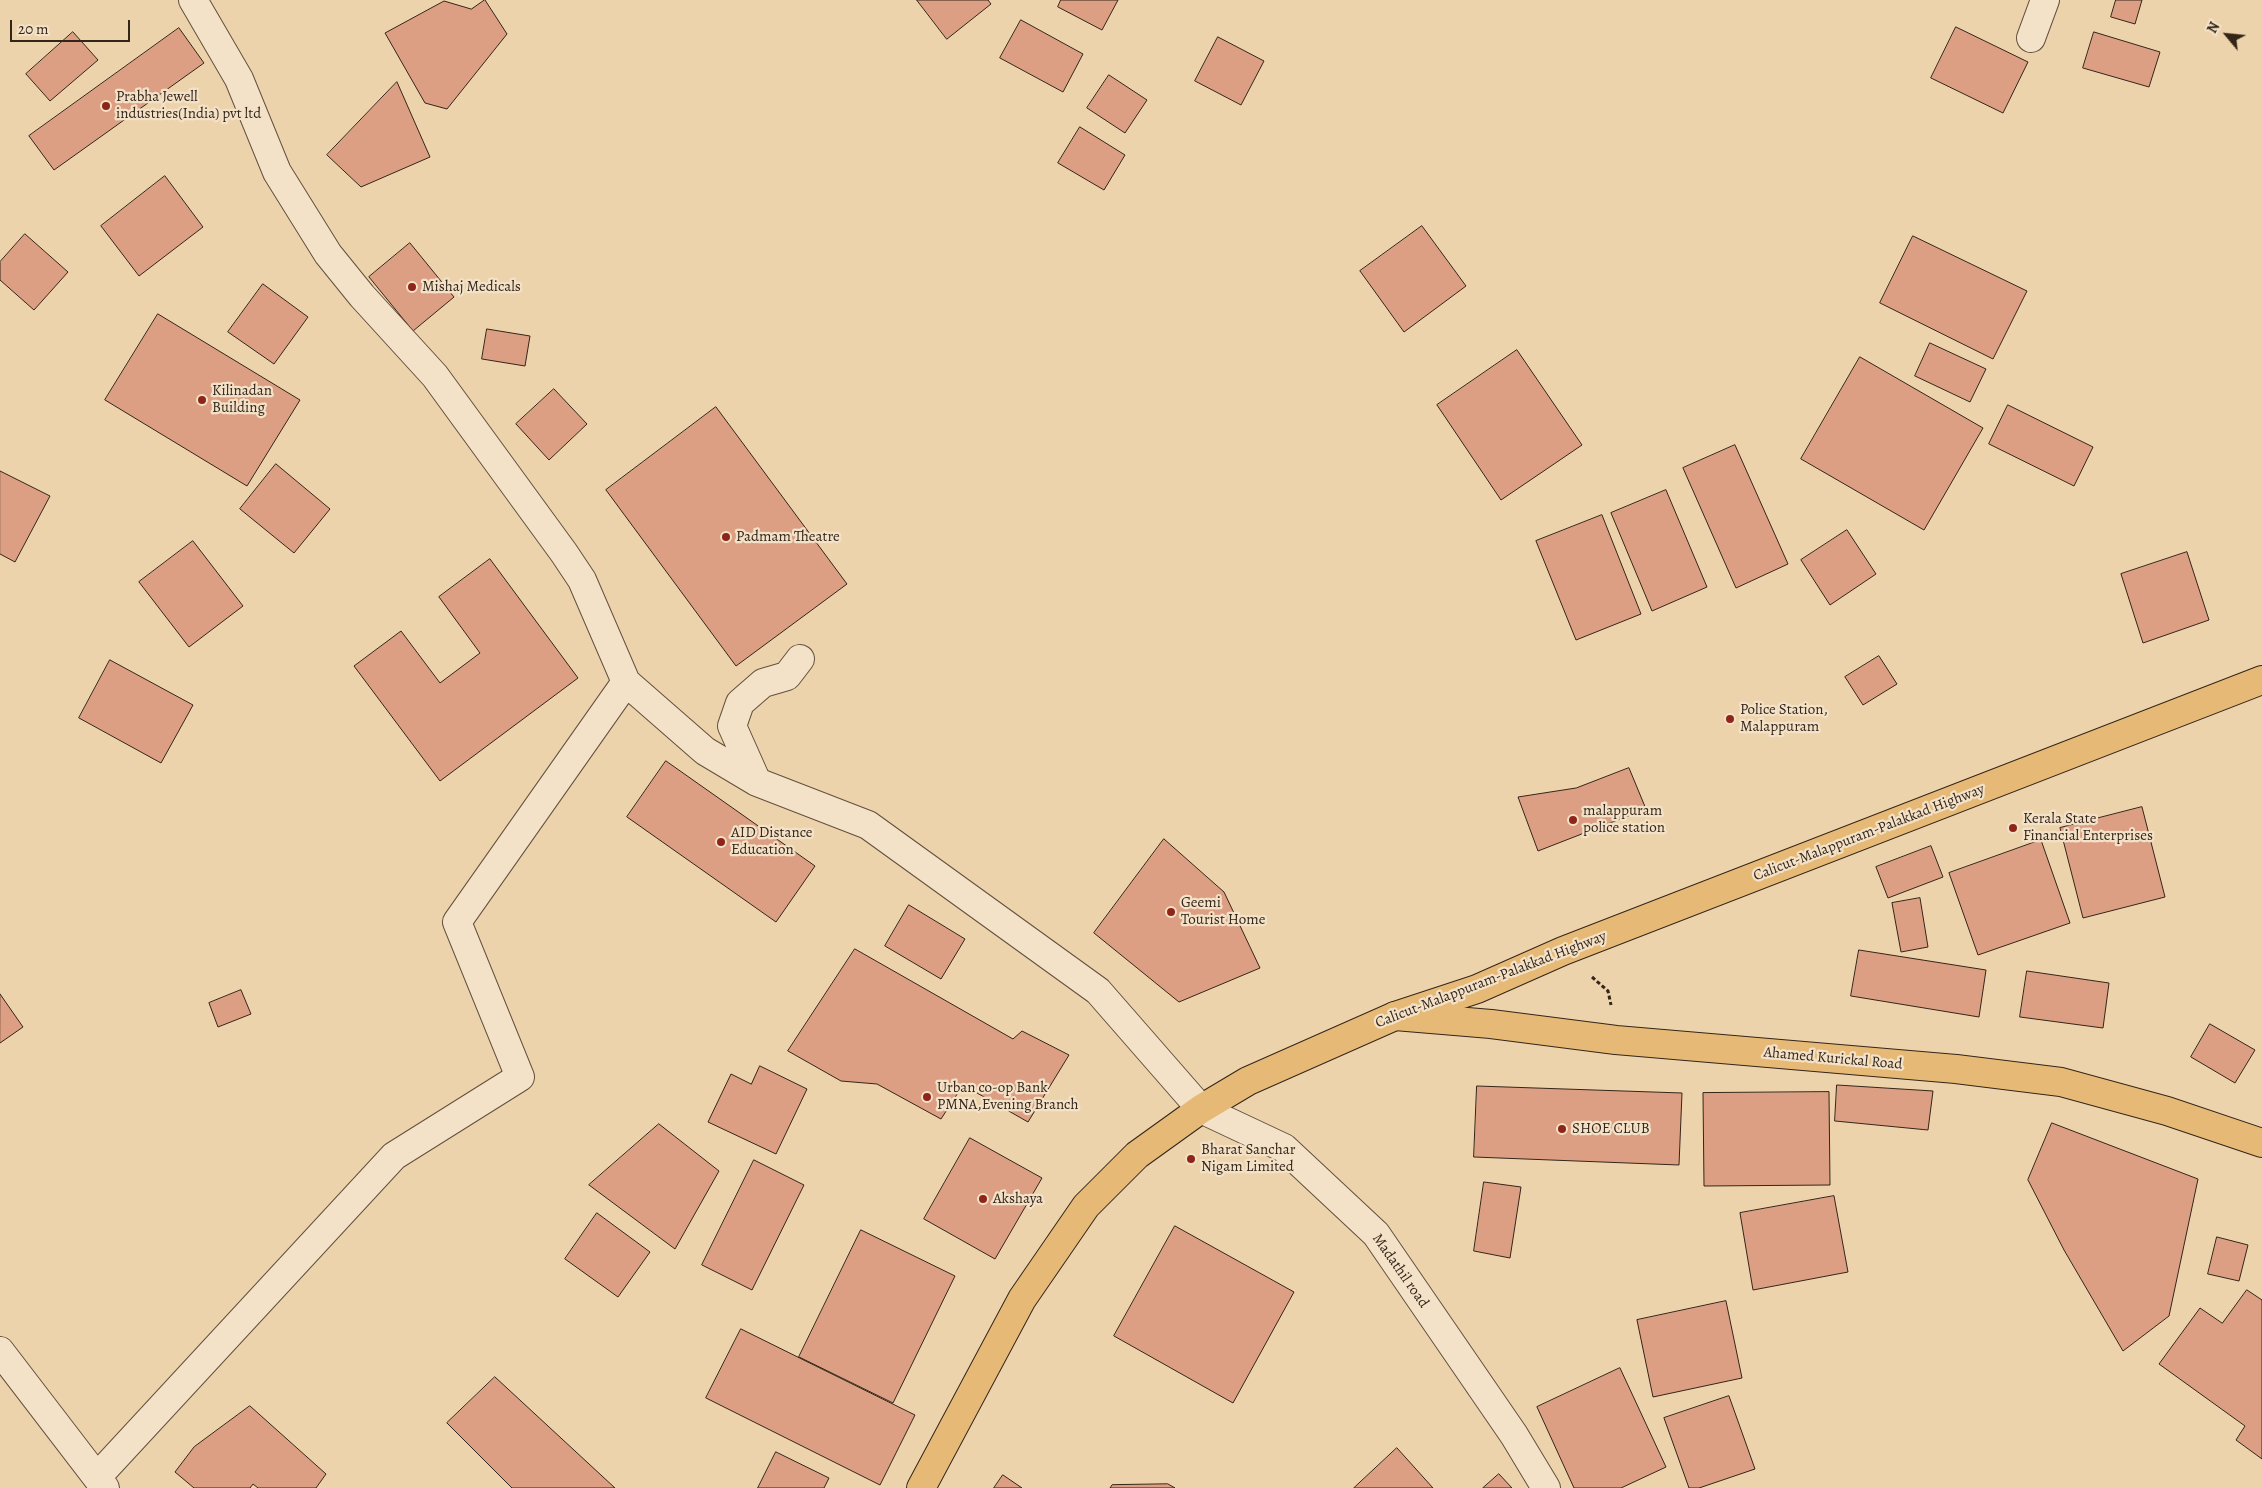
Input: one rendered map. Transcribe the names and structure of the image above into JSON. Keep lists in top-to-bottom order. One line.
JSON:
{"streets":{"main road":["Calicut-Malappuram-Palakkad Highway","Ahamed Kurickal Road"],"street":["Madathil road"]},"crossings":[["Calicut-Malappuram-Palakkad Highway","Ahamed Kurickal Road"],["Calicut-Malappuram-Palakkad Highway","Madathil road"]],"places":["Prabha Jewell industries(India) pvt ltd","Mishaj Medicals","Kilinadan Building","Padmam Theatre","Police Station, Malappuram","malappuram police station","Kerala State Financial Enterprises","AID Distance Education","Geemi Tourist Home","Urban co-op Bank PMNA,Evening Branch","SHOE CLUB","Bharat Sanchar Nigam Limited","Akshaya"],"scale_bar":"20 m","north":"top left"}
